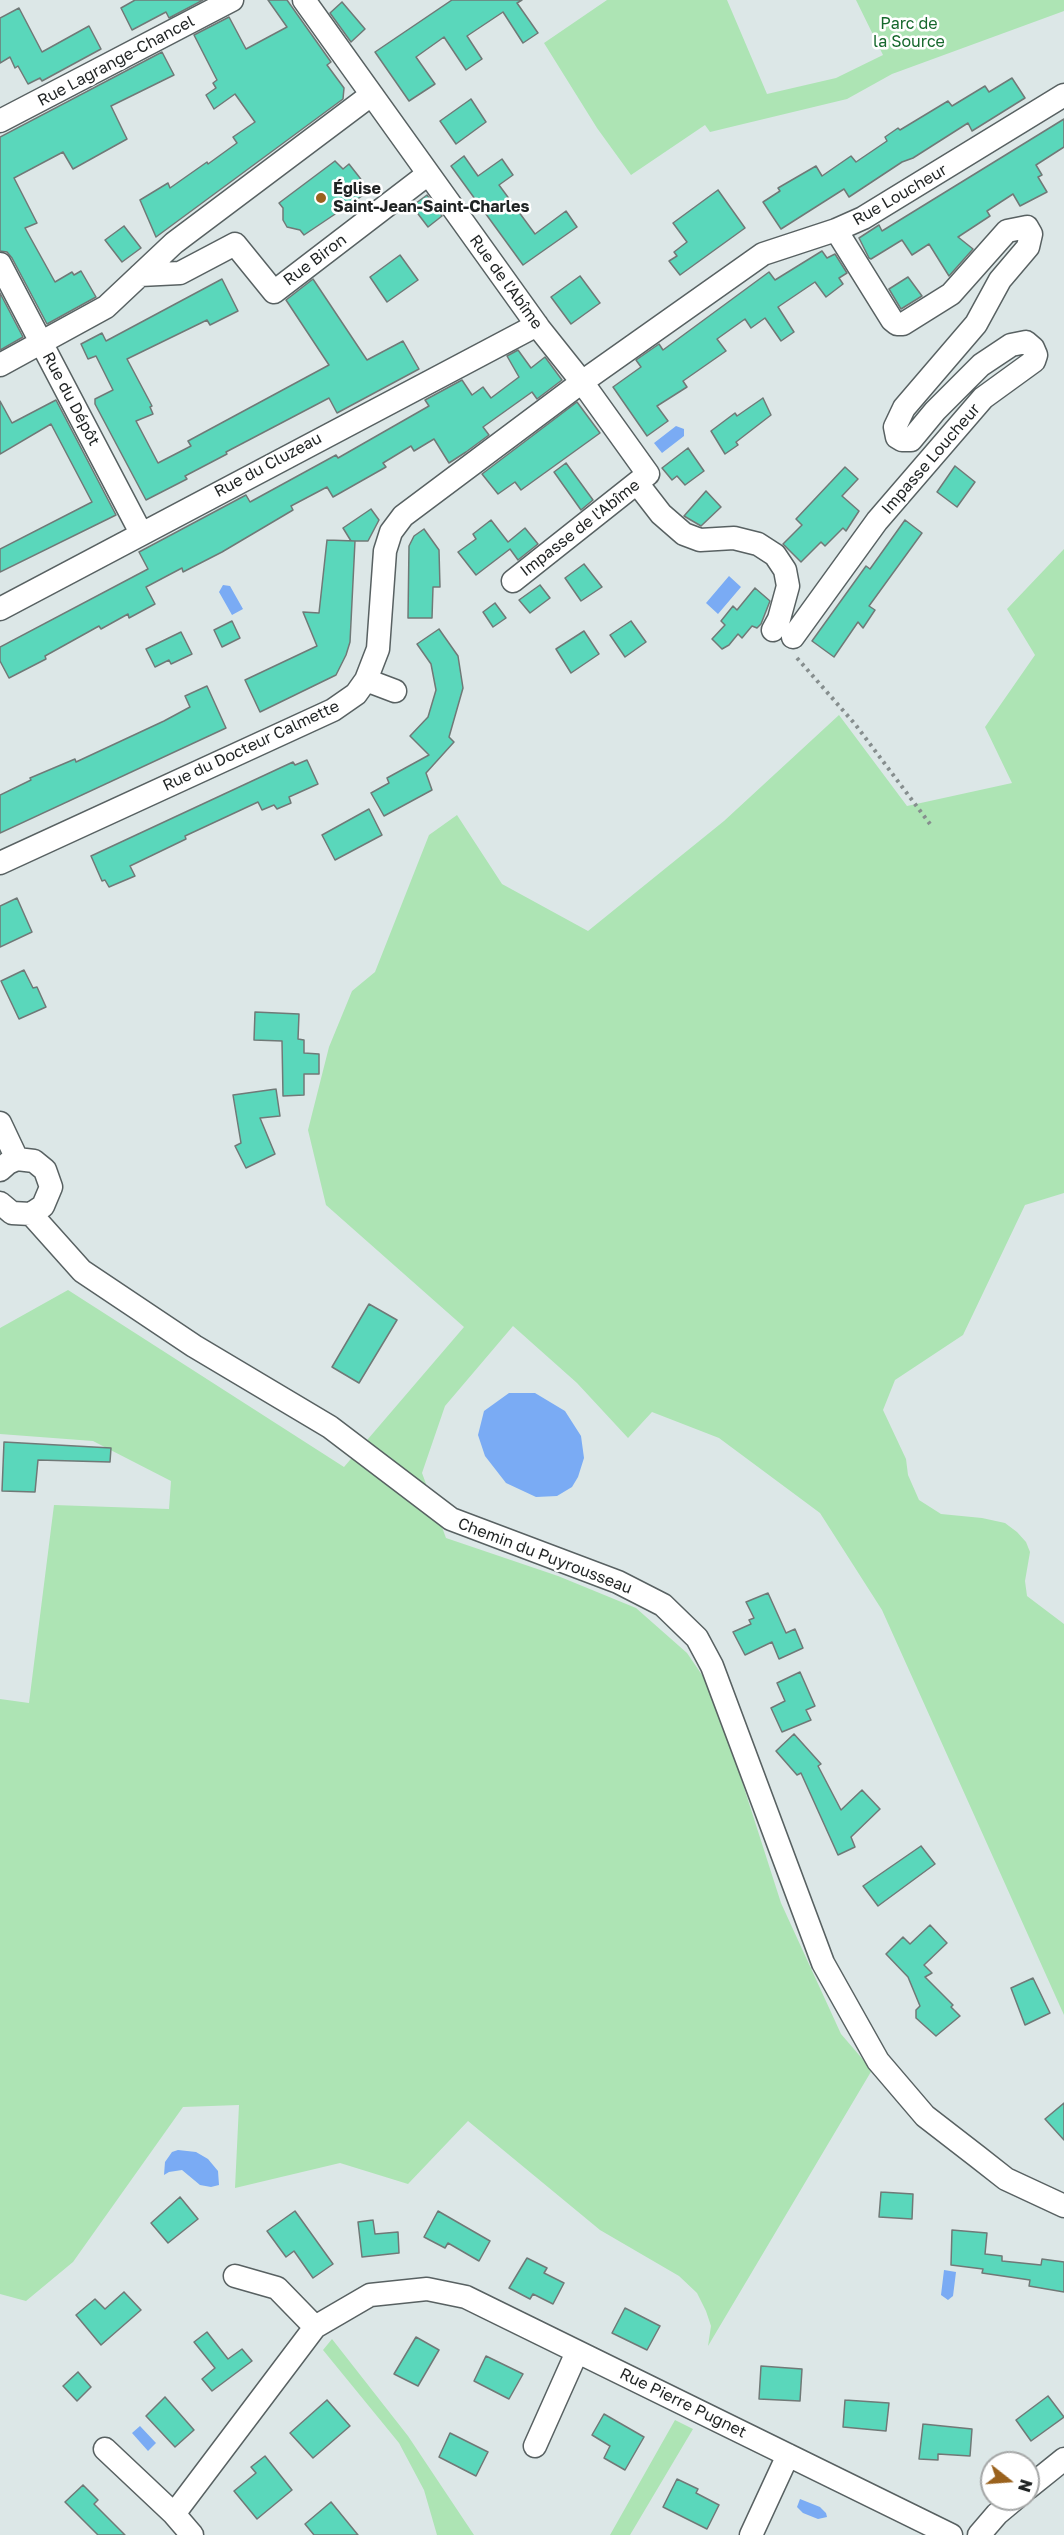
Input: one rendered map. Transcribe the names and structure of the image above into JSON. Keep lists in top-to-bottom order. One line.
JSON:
{"streets":{"street":["Rue Lagrange-Chancel","Rue Loucheur","Rue Biron","Rue de l'Abîme","Rue du Dépôt","Impasse Loucheur","Rue du Cluzeau","Impasse de l'Abîme","Rue du Docteur Calmette","Chemin du Puyrousseau","Rue Pierre Pugnet"]},"crossings":[["Rue Loucheur","Rue de l'Abîme"],["Rue Loucheur","Impasse Loucheur"],["Rue Loucheur","Rue du Docteur Calmette"],["Rue Biron","Rue de l'Abîme"],["Rue de l'Abîme","Impasse Loucheur"],["Rue de l'Abîme","Rue du Cluzeau"],["Rue de l'Abîme","Impasse de l'Abîme"],["Rue de l'Abîme","Rue du Docteur Calmette"],["Rue du Dépôt","Rue du Cluzeau"]],"parks":["Parc de la Source"],"places":["Église Saint-Jean-Saint-Charles"],"north":"right"}
